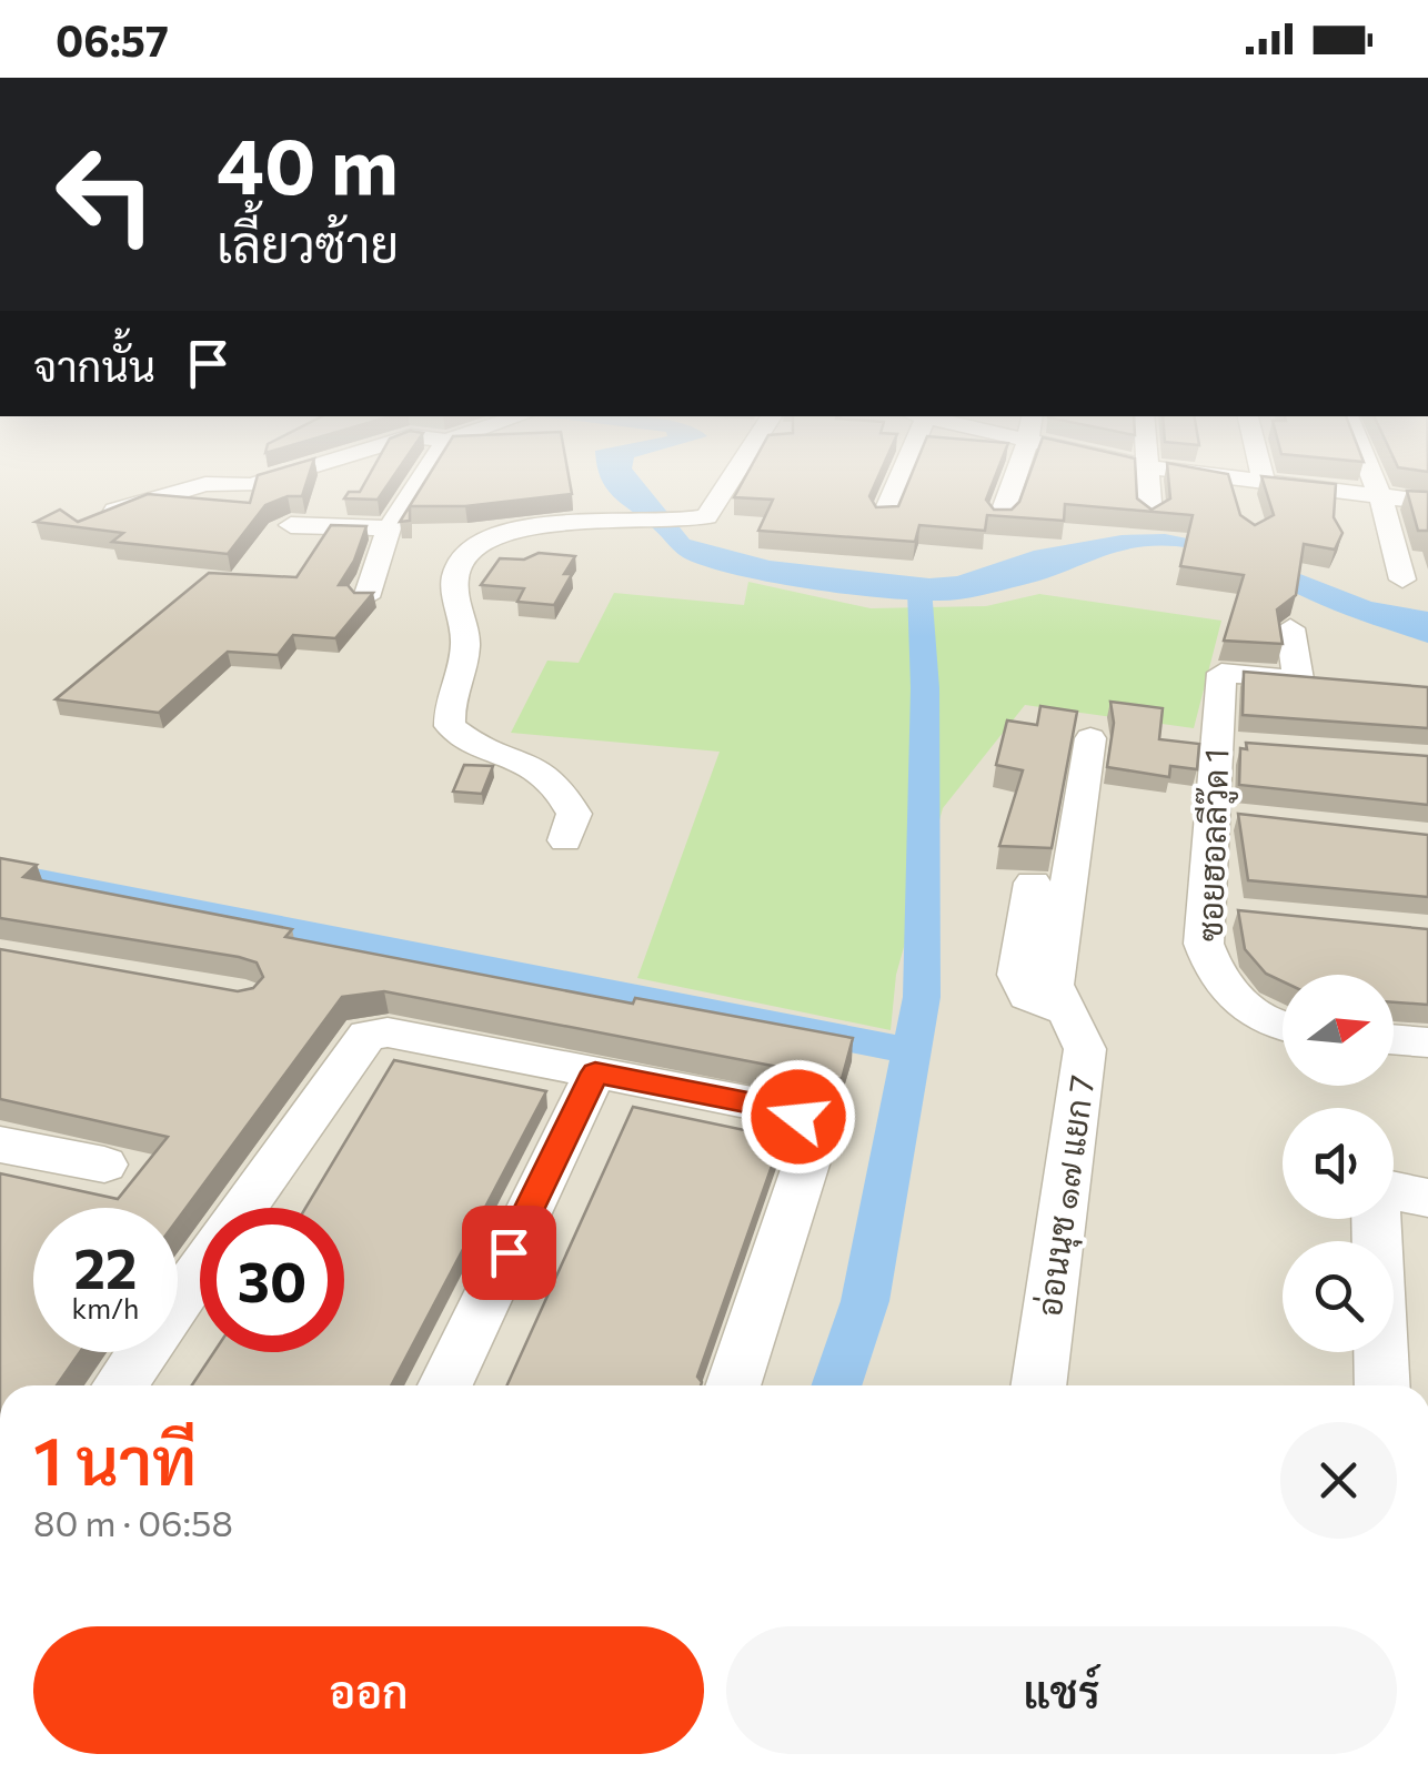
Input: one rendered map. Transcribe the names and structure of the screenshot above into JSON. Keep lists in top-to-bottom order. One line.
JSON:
{"streets":{"street":["ซอยฮอลลีวู๊ด 1","อ่อนนุช ๑๗ แยก 7"]},"north":"right","page":{"status":"06:57","turn":["40 m","เลี้ยวซ้าย"],"then":"จากนั้น","speed":"22 km/h","limit":"30","heading":["1 นาที","80 m · 06:58"],"buttons":["ออก","แชร์"]}}
